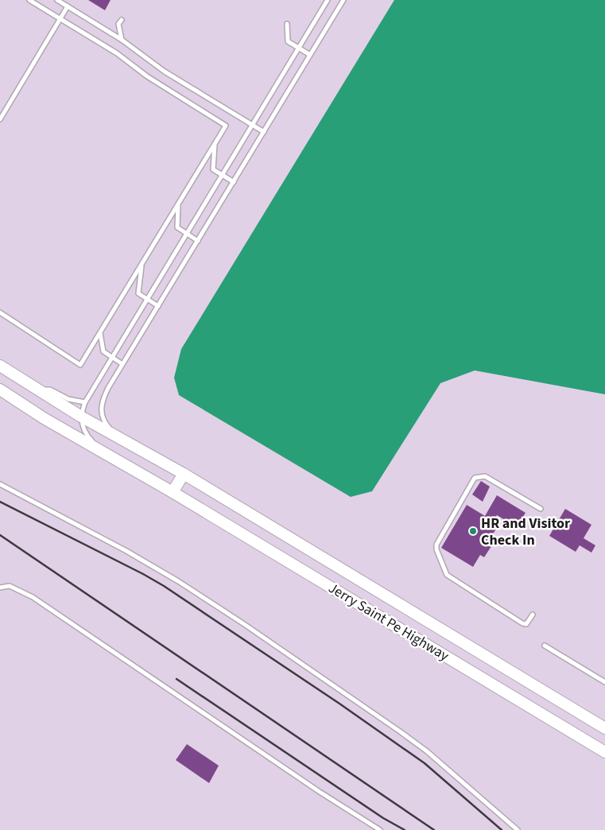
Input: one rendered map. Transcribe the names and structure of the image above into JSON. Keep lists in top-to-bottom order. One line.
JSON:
{"streets":{"main road":["Jerry Saint Pe Highway"]},"places":["HR and Visitor Check In"]}
